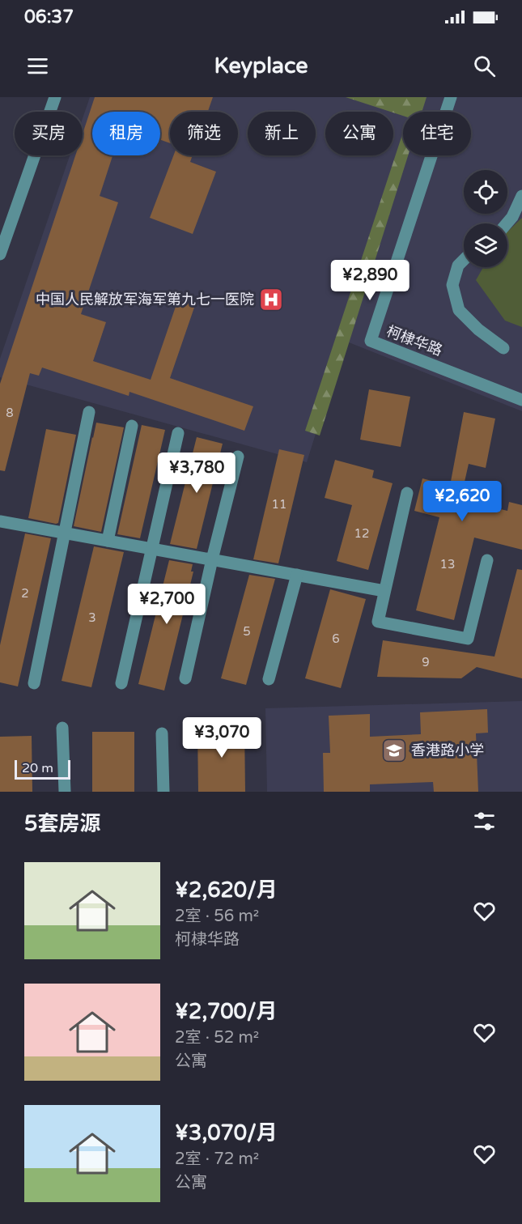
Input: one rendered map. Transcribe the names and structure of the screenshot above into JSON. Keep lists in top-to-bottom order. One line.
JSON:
{"streets":{"street":["柯棣华路"]},"places":{"hospital":["中国人民解放军海军第九七一医院"],"school or university":["香港路小学"]},"house_numbers":["8","11","12","13","2","3","5","6","9"],"scale_bar":"20 m","page":{"status":"06:37","header":"Keyplace","chip":["买房","租房","筛选","新上","公寓","住宅"],"price":["¥2,890","¥3,780","¥2,620","¥2,700","¥3,070"],"scale":"20 m","heading":"5套房源","list":[{"name":"¥2,620/月","note":"2室 · 56 m² · 柯棣华路"},{"name":"¥2,700/月","note":"2室 · 52 m² · 公寓"},{"name":"¥3,070/月","note":"2室 · 72 m² · 公寓"}]}}
